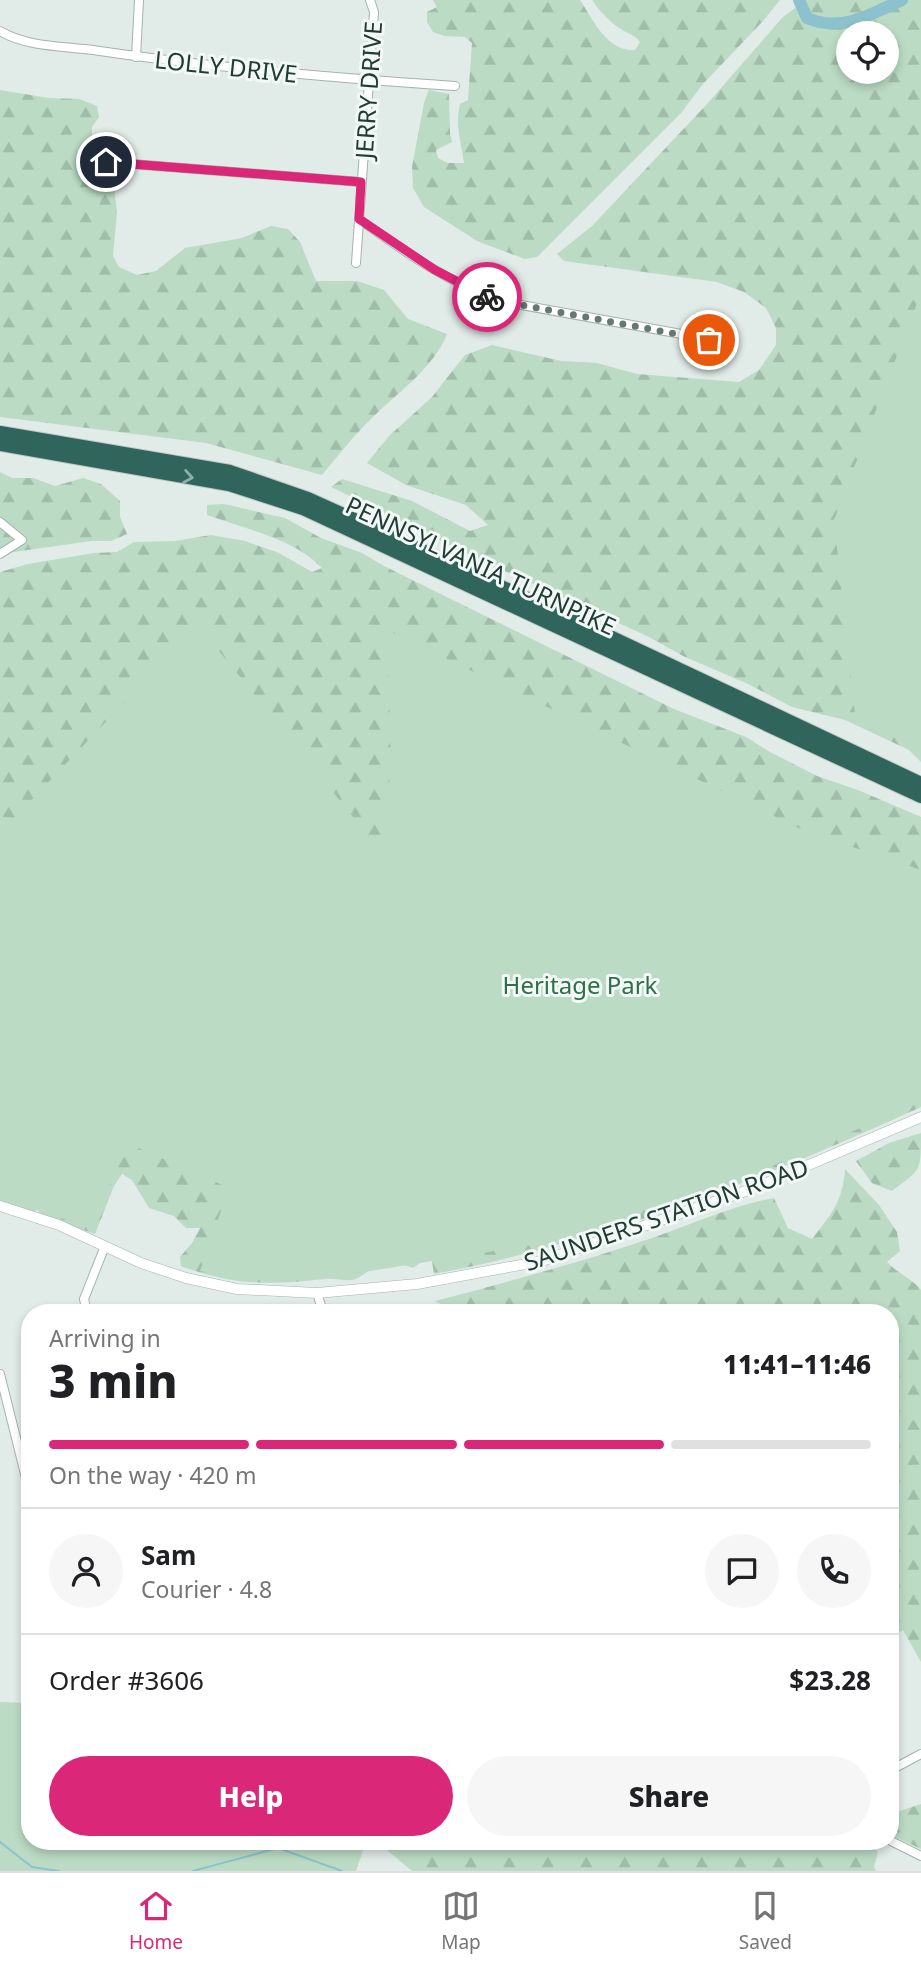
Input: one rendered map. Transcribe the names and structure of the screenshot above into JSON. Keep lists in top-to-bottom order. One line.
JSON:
{"streets":{"highway":["PENNSYLVANIA TURNPIKE"],"street":["LOLLY DRIVE","JERRY DRIVE","SAUNDERS STATION ROAD"]},"crossings":[["LOLLY DRIVE","JERRY DRIVE"]],"parks":["Heritage Park"],"page":{"heading":["3 min","Arriving in","11:41–11:46"],"panel":["Sam","Courier · 4.8","Order #3606","$23.28"],"bar":"On the way · 420 m","buttons":["Help","Share"],"tabs":["Home","Map","Saved"]}}
